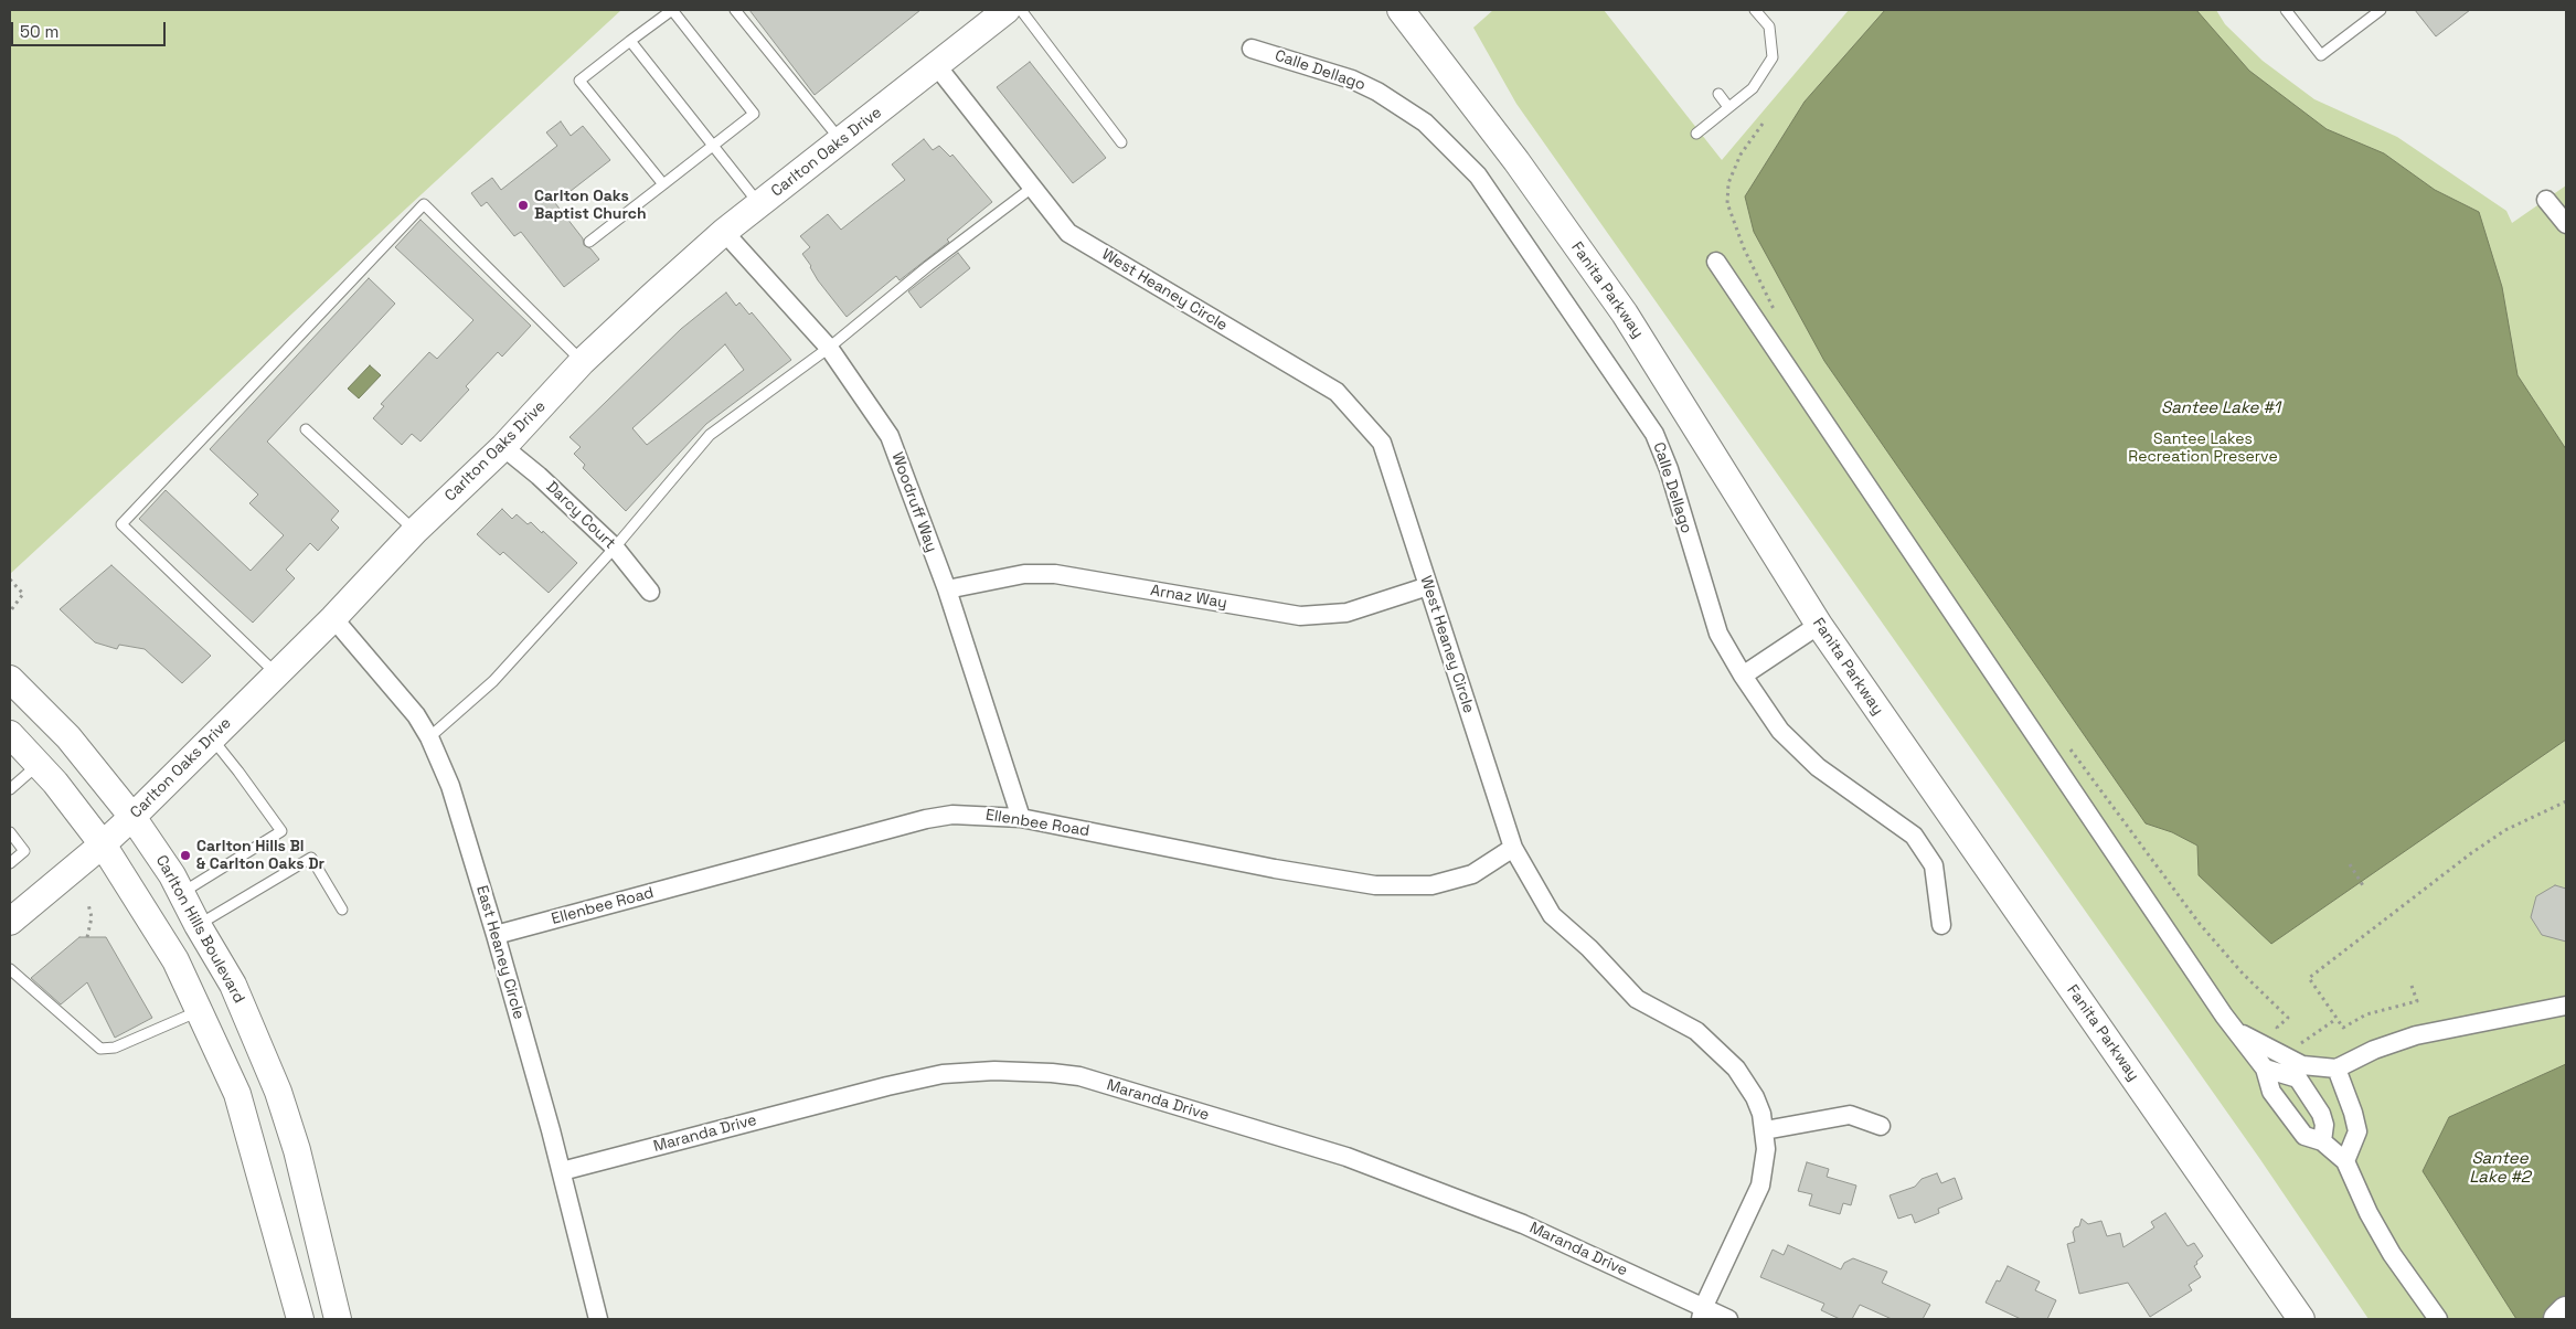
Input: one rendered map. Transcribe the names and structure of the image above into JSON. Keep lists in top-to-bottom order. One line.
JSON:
{"streets":{"main road":["Carlton Oaks Drive","Fanita Parkway","Carlton Hills Boulevard"],"street":["Calle Dellago","West Heaney Circle","Woodruff Way","Darcy Court","Arnaz Way","Ellenbee Road","East Heaney Circle","Maranda Drive"]},"crossings":[["Carlton Oaks Drive","West Heaney Circle"],["Carlton Oaks Drive","Woodruff Way"],["Carlton Oaks Drive","Darcy Court"],["Carlton Oaks Drive","Carlton Hills Boulevard"],["Carlton Oaks Drive","East Heaney Circle"],["West Heaney Circle","Arnaz Way"],["West Heaney Circle","Ellenbee Road"],["West Heaney Circle","Maranda Drive"],["Woodruff Way","Arnaz Way"],["Woodruff Way","Ellenbee Road"],["Ellenbee Road","East Heaney Circle"],["East Heaney Circle","Maranda Drive"]],"water":["Santee Lake #1","Santee Lake #2"],"parks":["Santee Lakes Recreation Preserve"],"places":["Carlton Oaks Baptist Church","Carlton Hills Bl & Carlton Oaks Dr"],"scale_bar":"50 m"}
